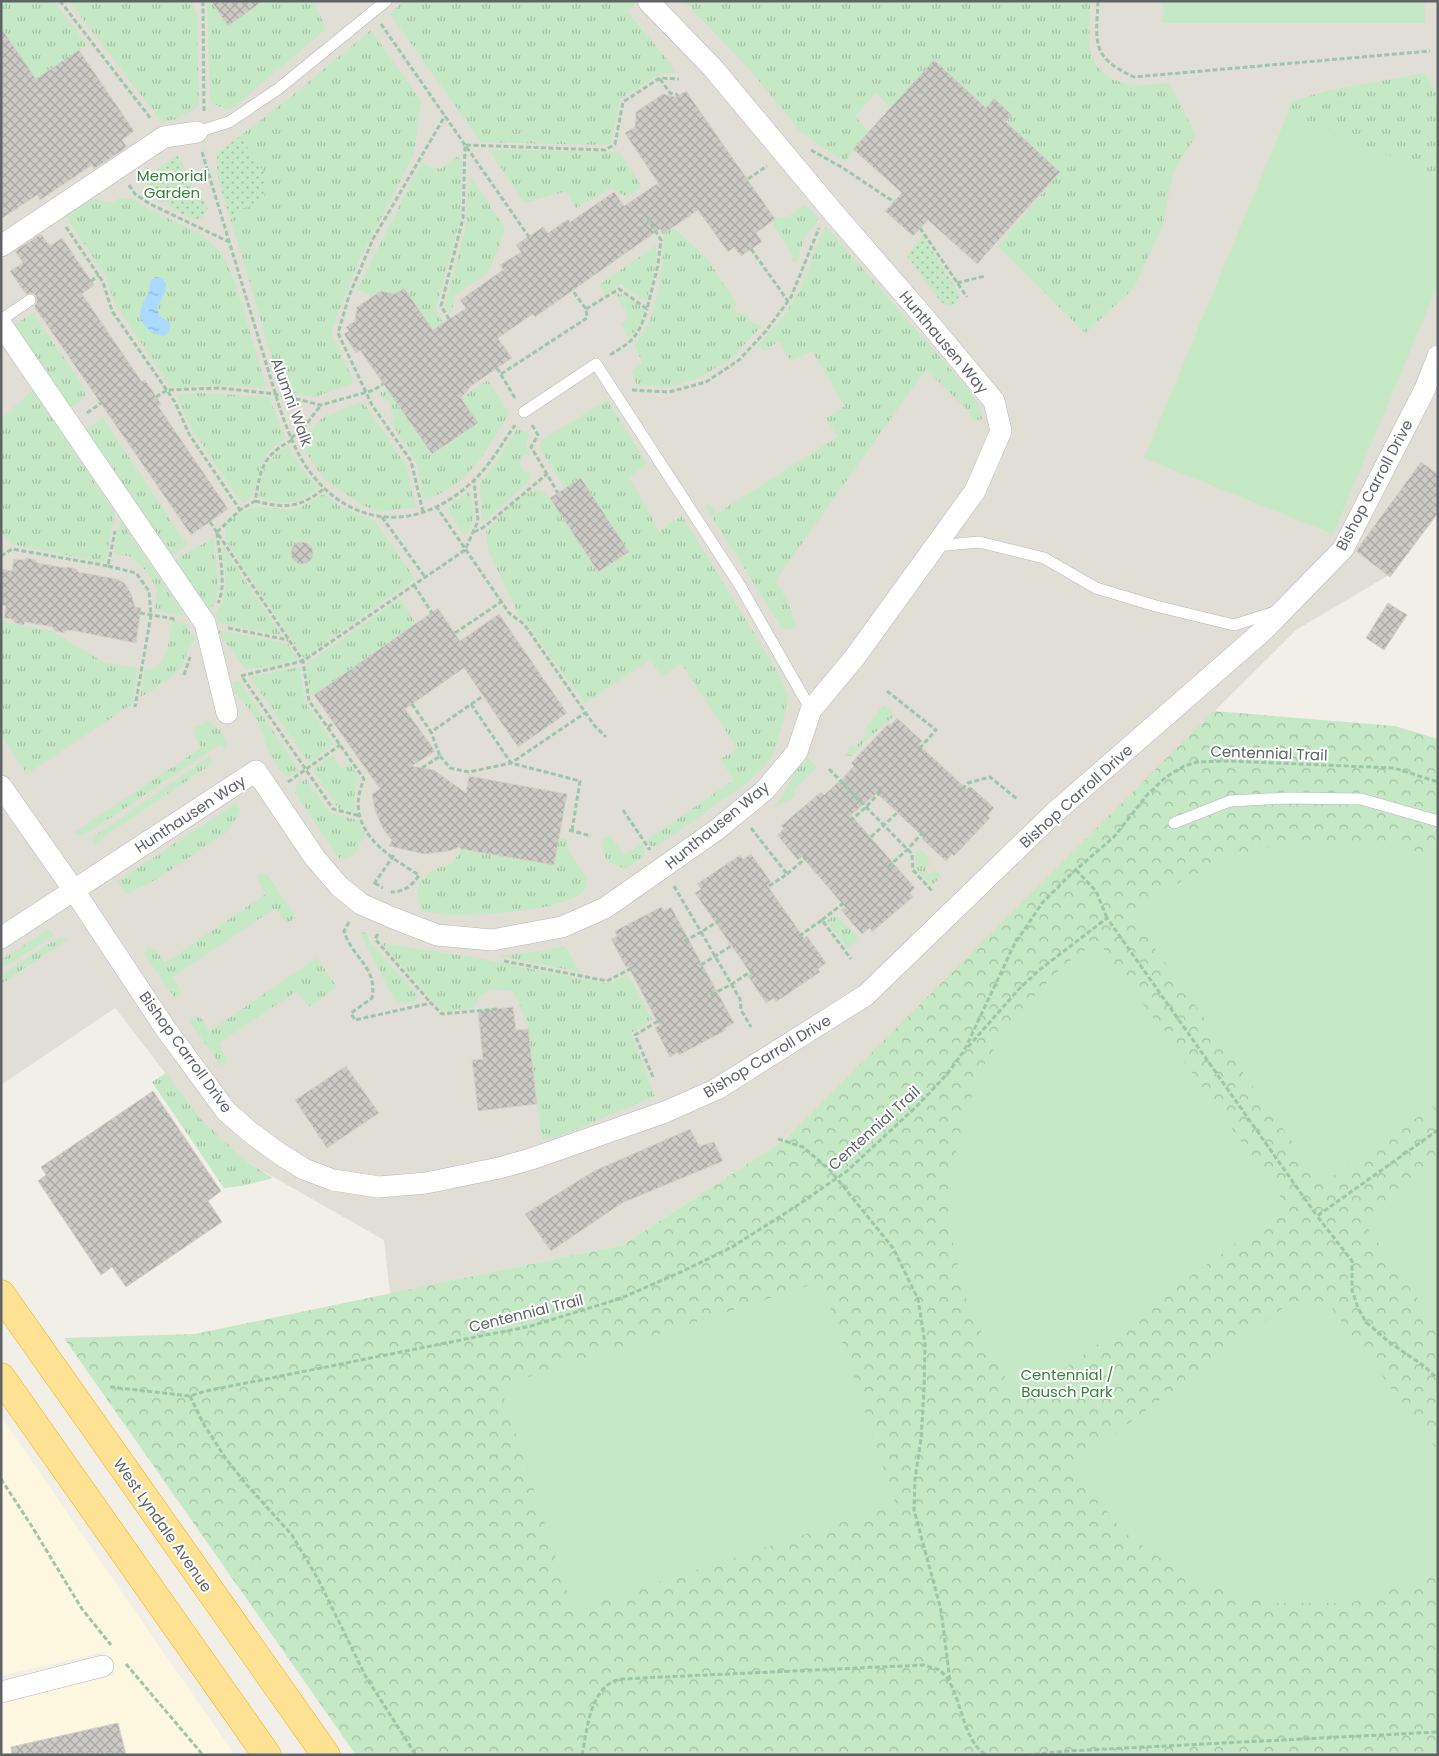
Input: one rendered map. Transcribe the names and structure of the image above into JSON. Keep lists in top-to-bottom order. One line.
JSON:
{"streets":{"highway":["West Lyndale Avenue"],"street":["Hunthausen Way","Bishop Carroll Drive"],"path":["Alumni Walk","Centennial Trail"]},"crossings":[["Hunthausen Way","Bishop Carroll Drive"]],"parks":["Memorial Garden","Centennial / Bausch Park"]}
